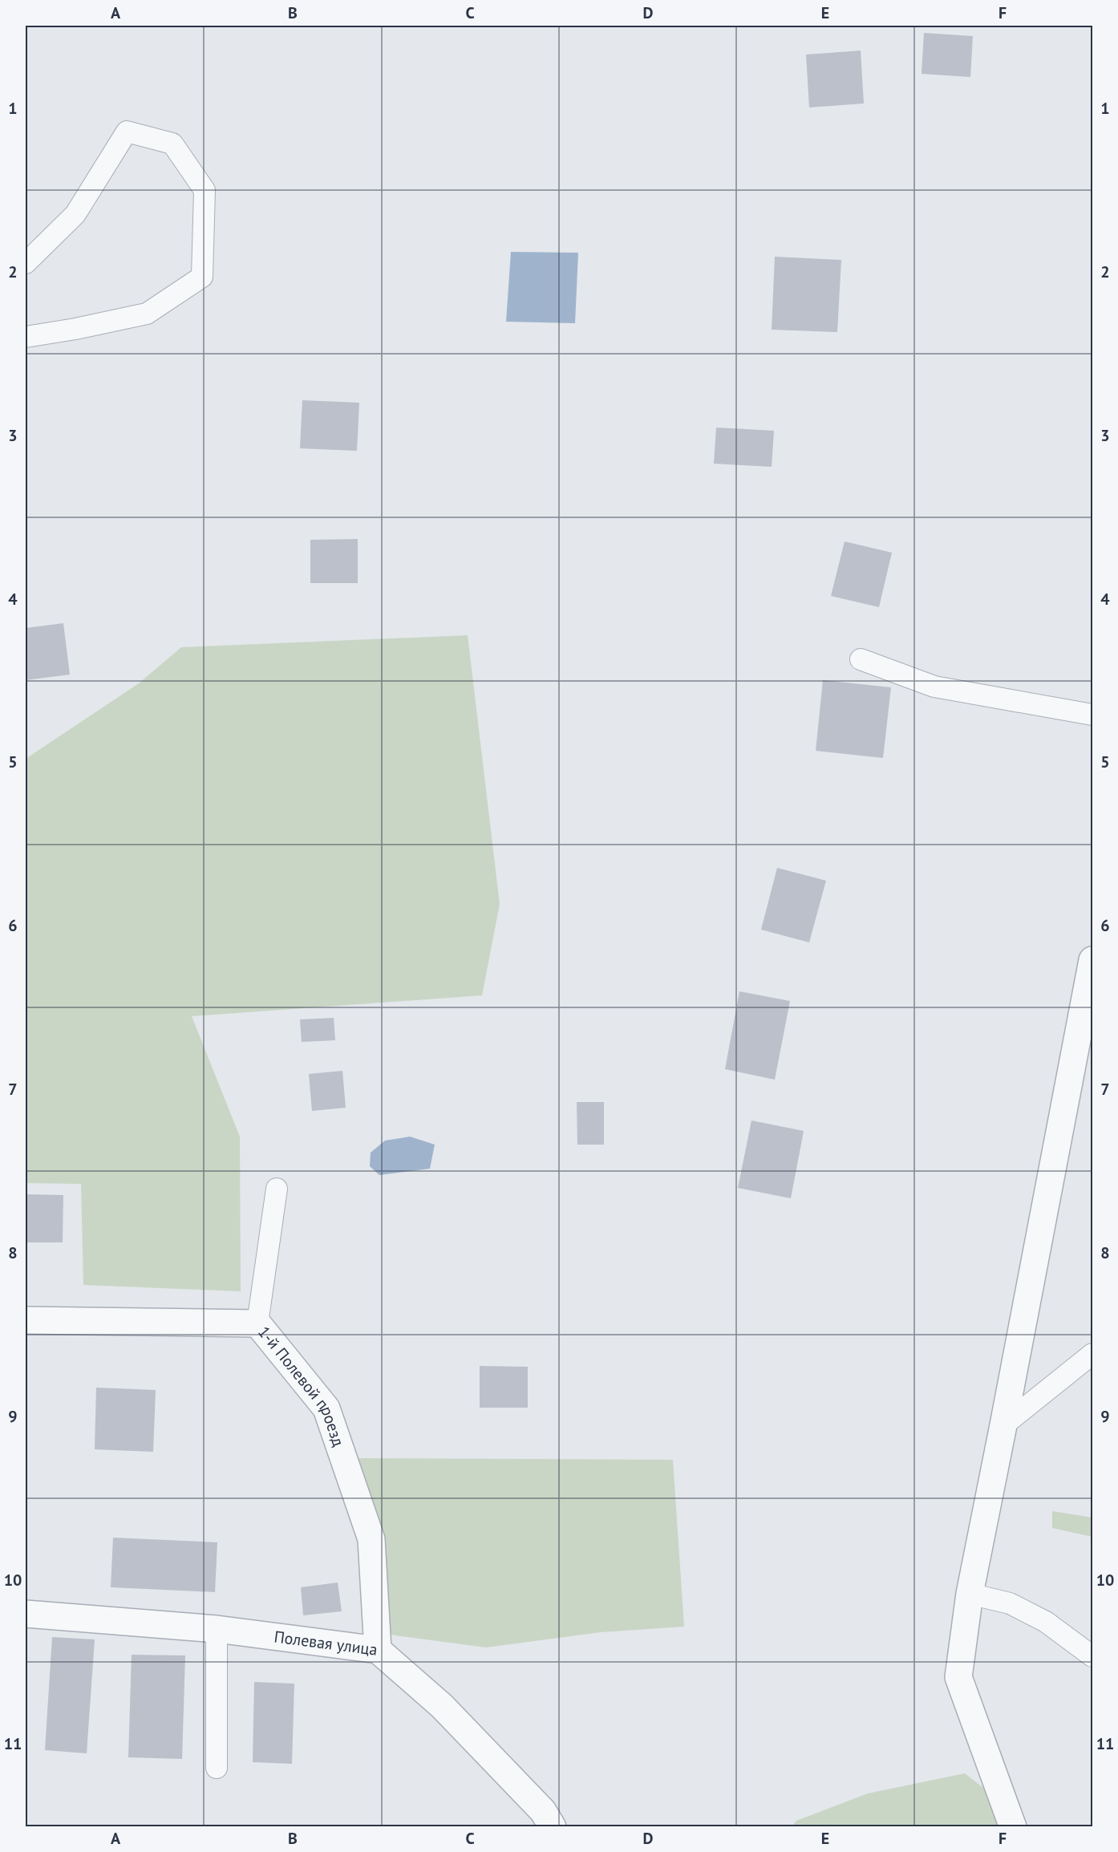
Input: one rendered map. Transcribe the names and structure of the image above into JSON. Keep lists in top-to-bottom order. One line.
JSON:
{"streets":{"street":["1-й Полевой проезд","Полевая улица"]},"crossings":[["1-й Полевой проезд","Полевая улица"]],"grid":{"columns":["A","B","C","D","E","F"],"rows":["1","2","3","4","5","6","7","8","9","10","11"]}}
